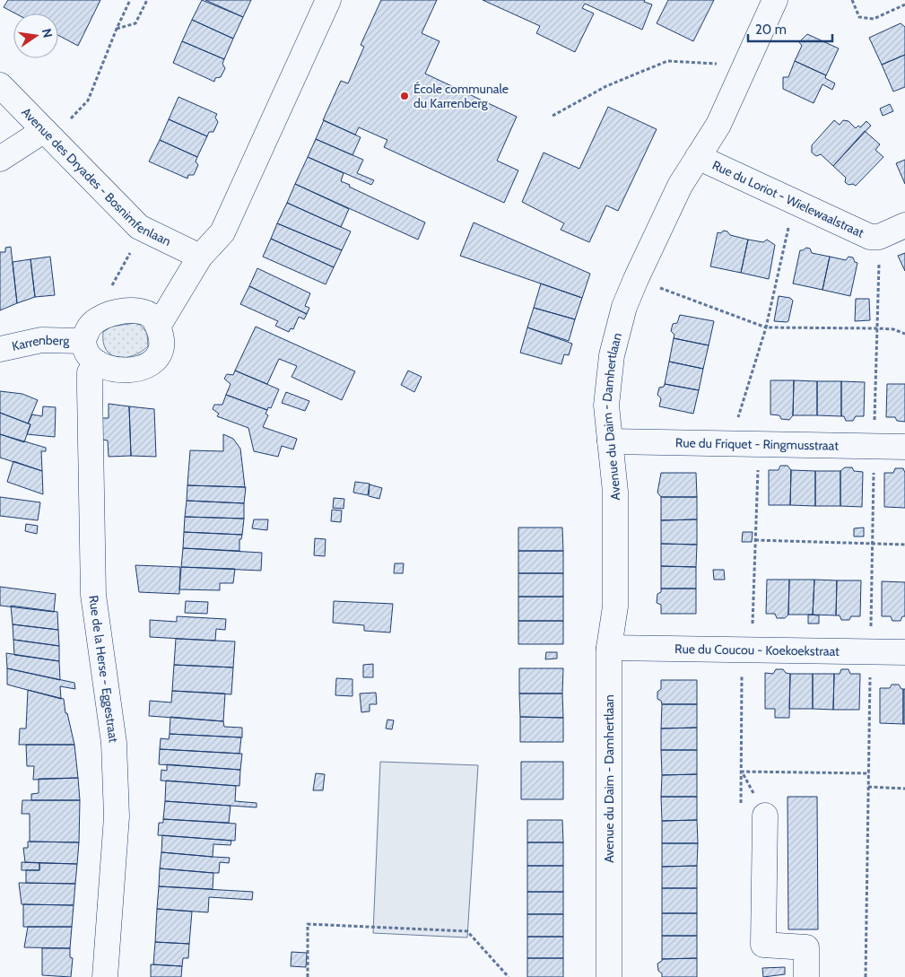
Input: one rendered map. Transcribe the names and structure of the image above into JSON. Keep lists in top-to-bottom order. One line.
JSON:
{"streets":{"street":["Avenue des Dryades - Bosnimfenlaan","Rue du Loriot - Wielewaalstraat","Karrenberg","Avenue du Daim - Damhertlaan","Rue du Friquet - Ringmusstraat","Rue du Coucou - Koekoekstraat","Rue de la Herse - Eggestraat"]},"crossings":[["Rue du Loriot - Wielewaalstraat","Avenue du Daim - Damhertlaan"],["Karrenberg","Rue de la Herse - Eggestraat"],["Avenue du Daim - Damhertlaan","Rue du Friquet - Ringmusstraat"],["Avenue du Daim - Damhertlaan","Rue du Coucou - Koekoekstraat"]],"places":["École communale du Karrenberg"],"scale_bar":"20 m","north":"right"}
